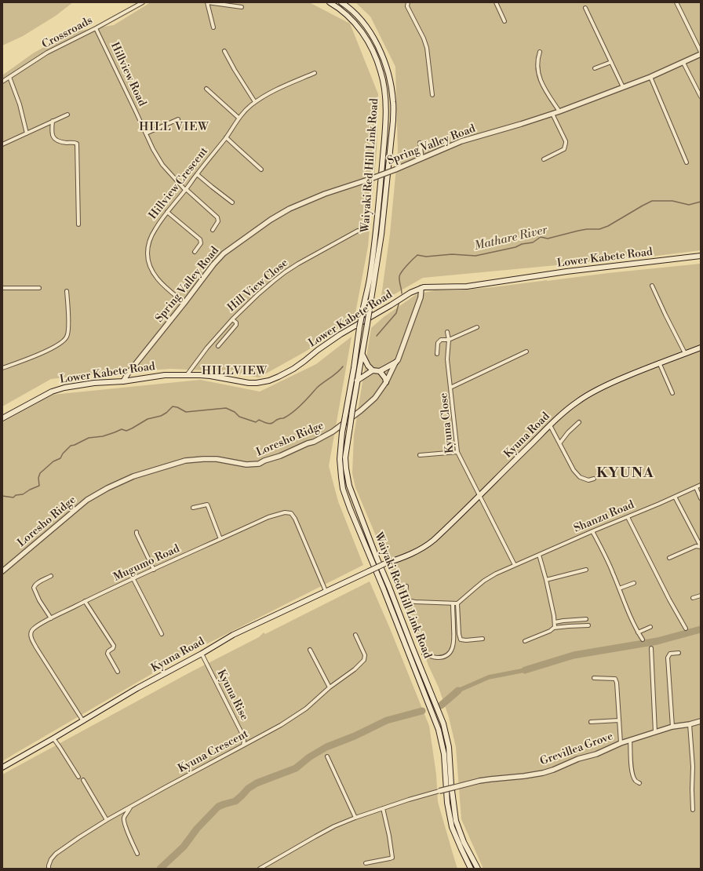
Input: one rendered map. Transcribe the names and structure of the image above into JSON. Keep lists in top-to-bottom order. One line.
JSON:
{"streets":{"main road":["Waiyaki Red Hill Link Road","Lower Kabete Road","Kyuna Road"],"street":["Crossroads","Hillview Road","Spring Valley Road","Hillview Crescent","Hill View Close","Kyuna Close","Loresho Ridge","Shanzu Road","Mugumo Road","Kyuna Rise","Grevillea Grove","Kyuna Crescent"]},"crossings":[["Crossroads","Hillview Road"],["Hillview Road","Hillview Crescent"],["Spring Valley Road","Hillview Crescent"],["Spring Valley Road","Lower Kabete Road"],["Lower Kabete Road","Hill View Close"],["Lower Kabete Road","Loresho Ridge"],["Kyuna Close","Kyuna Road"],["Kyuna Road","Mugumo Road"],["Kyuna Road","Kyuna Rise"],["Kyuna Rise","Kyuna Crescent"]],"districts":["HILL VIEW","HILLVIEW","KYUNA"],"water":["Mathare River"]}
